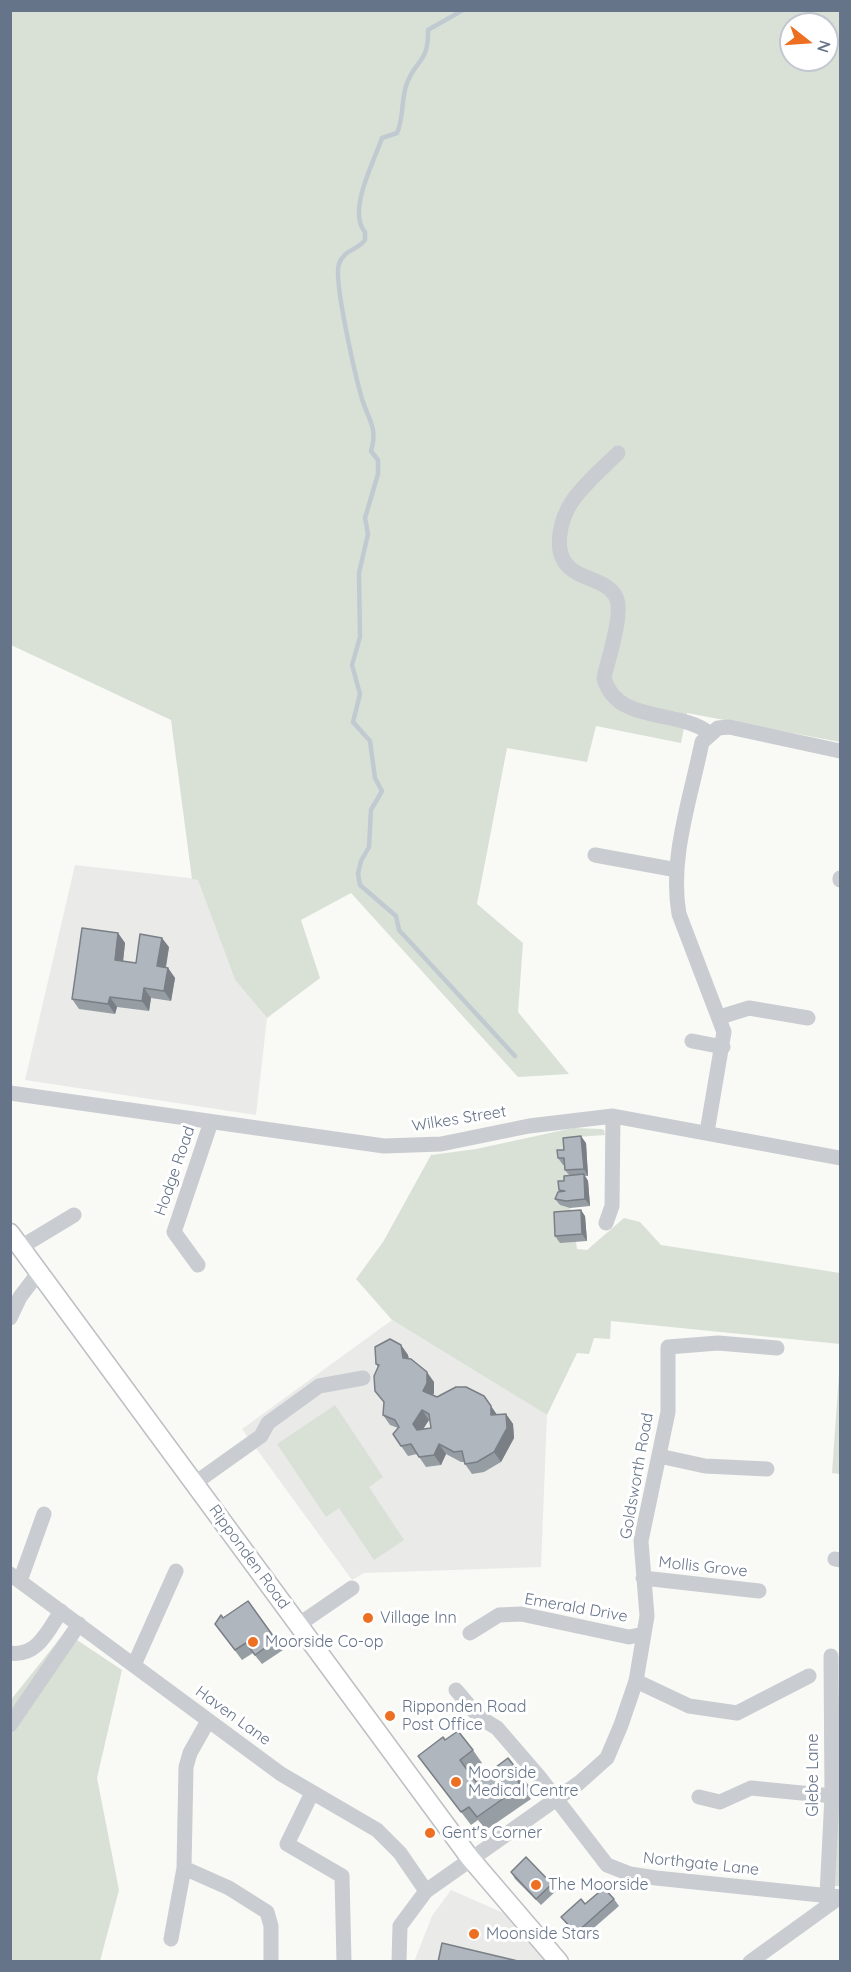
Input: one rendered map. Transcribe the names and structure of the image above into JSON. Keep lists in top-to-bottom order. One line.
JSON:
{"streets":{"main road":["Ripponden Road"],"street":["Wilkes Street","Hodge Road","Goldsworth Road","Mollis Grove","Emerald Drive","Haven Lane","Glebe Lane","Northgate Lane"]},"crossings":[["Wilkes Street","Hodge Road"],["Goldsworth Road","Ripponden Road"],["Goldsworth Road","Mollis Grove"],["Goldsworth Road","Emerald Drive"],["Goldsworth Road","Haven Lane"],["Goldsworth Road","Northgate Lane"],["Glebe Lane","Northgate Lane"]],"places":["Village Inn","Moorside Co-op","Ripponden Road Post Office","Moorside Medical Centre","Gent's Corner","The Moorside","Moonside Stars"],"north":"right"}
